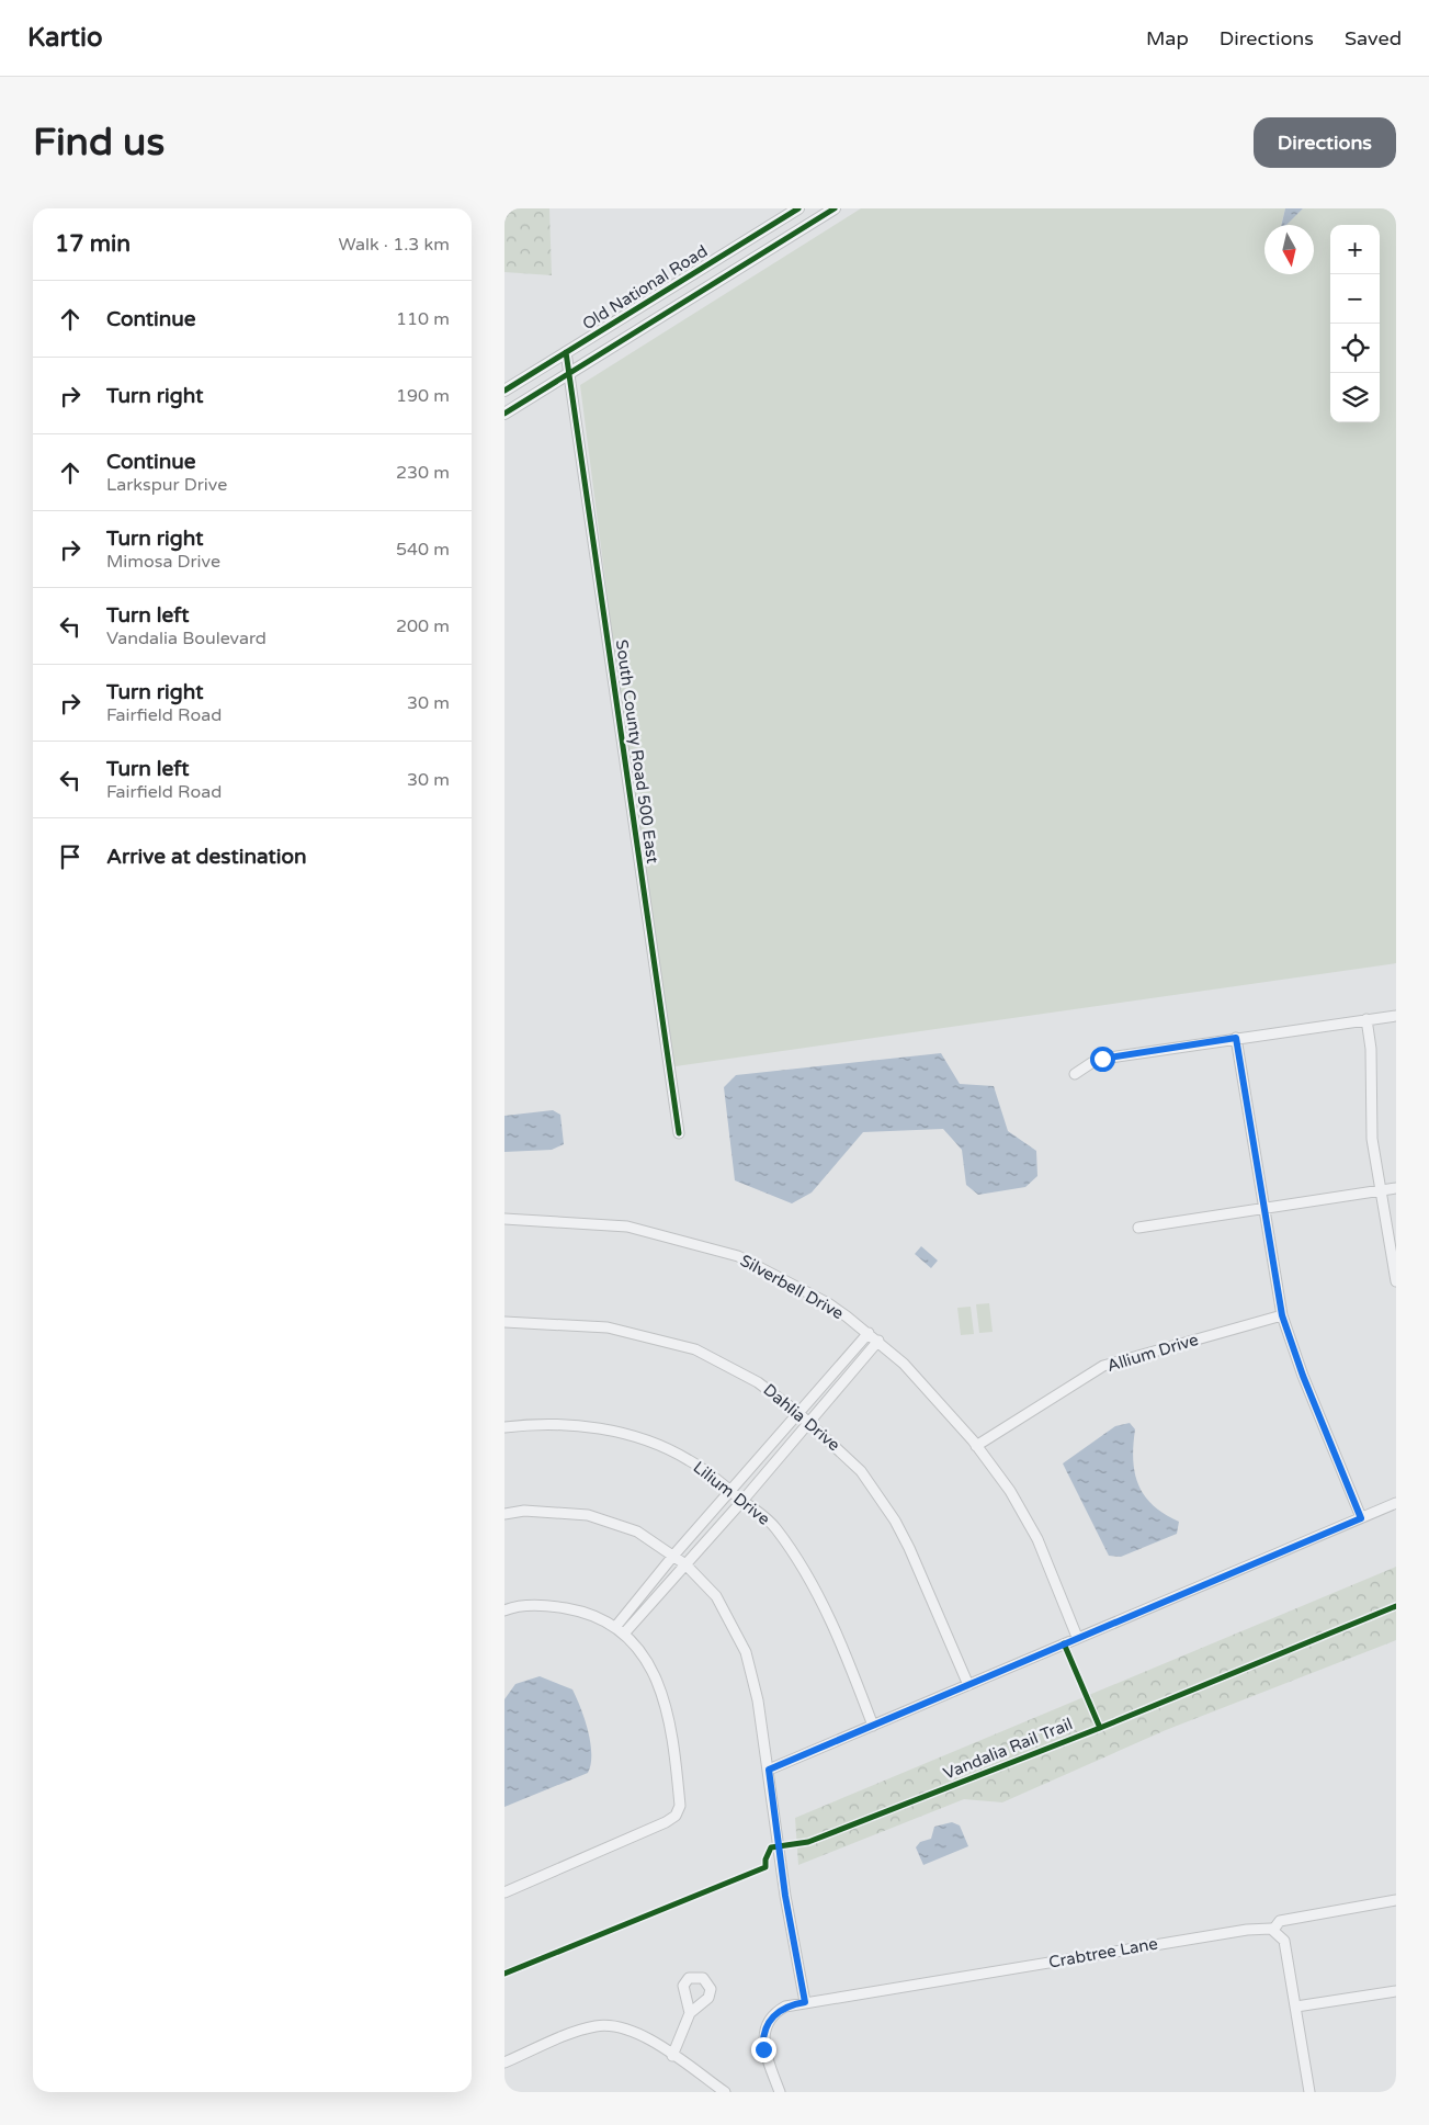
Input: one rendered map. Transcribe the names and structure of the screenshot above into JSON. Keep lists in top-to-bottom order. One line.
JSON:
{"streets":{"main road":["Old National Road"],"street":["South County Road 500 East","Silverbell Drive","Allium Drive","Dahlia Drive","Lilium Drive","Crabtree Lane"],"cycle path":["Vandalia Rail Trail"]},"crossings":[["Old National Road","South County Road 500 East"],["Silverbell Drive","Allium Drive"]],"north":"bottom","page":{"header":"Kartio","nav":["Map","Directions","Saved"],"buttons":"Directions","title":"Find us","heading":["17 min","Walk · 1.3 km"],"map_buttons":["+","−"],"list":[["Continue","110 m"],["Turn right","190 m"],["Continue","Larkspur Drive","230 m"],["Turn right","Mimosa Drive","540 m"],["Turn left","Vandalia Boulevard","200 m"],["Turn right","Fairfield Road","30 m"],["Turn left","Fairfield Road","30 m"],"Arrive at destination"]}}
